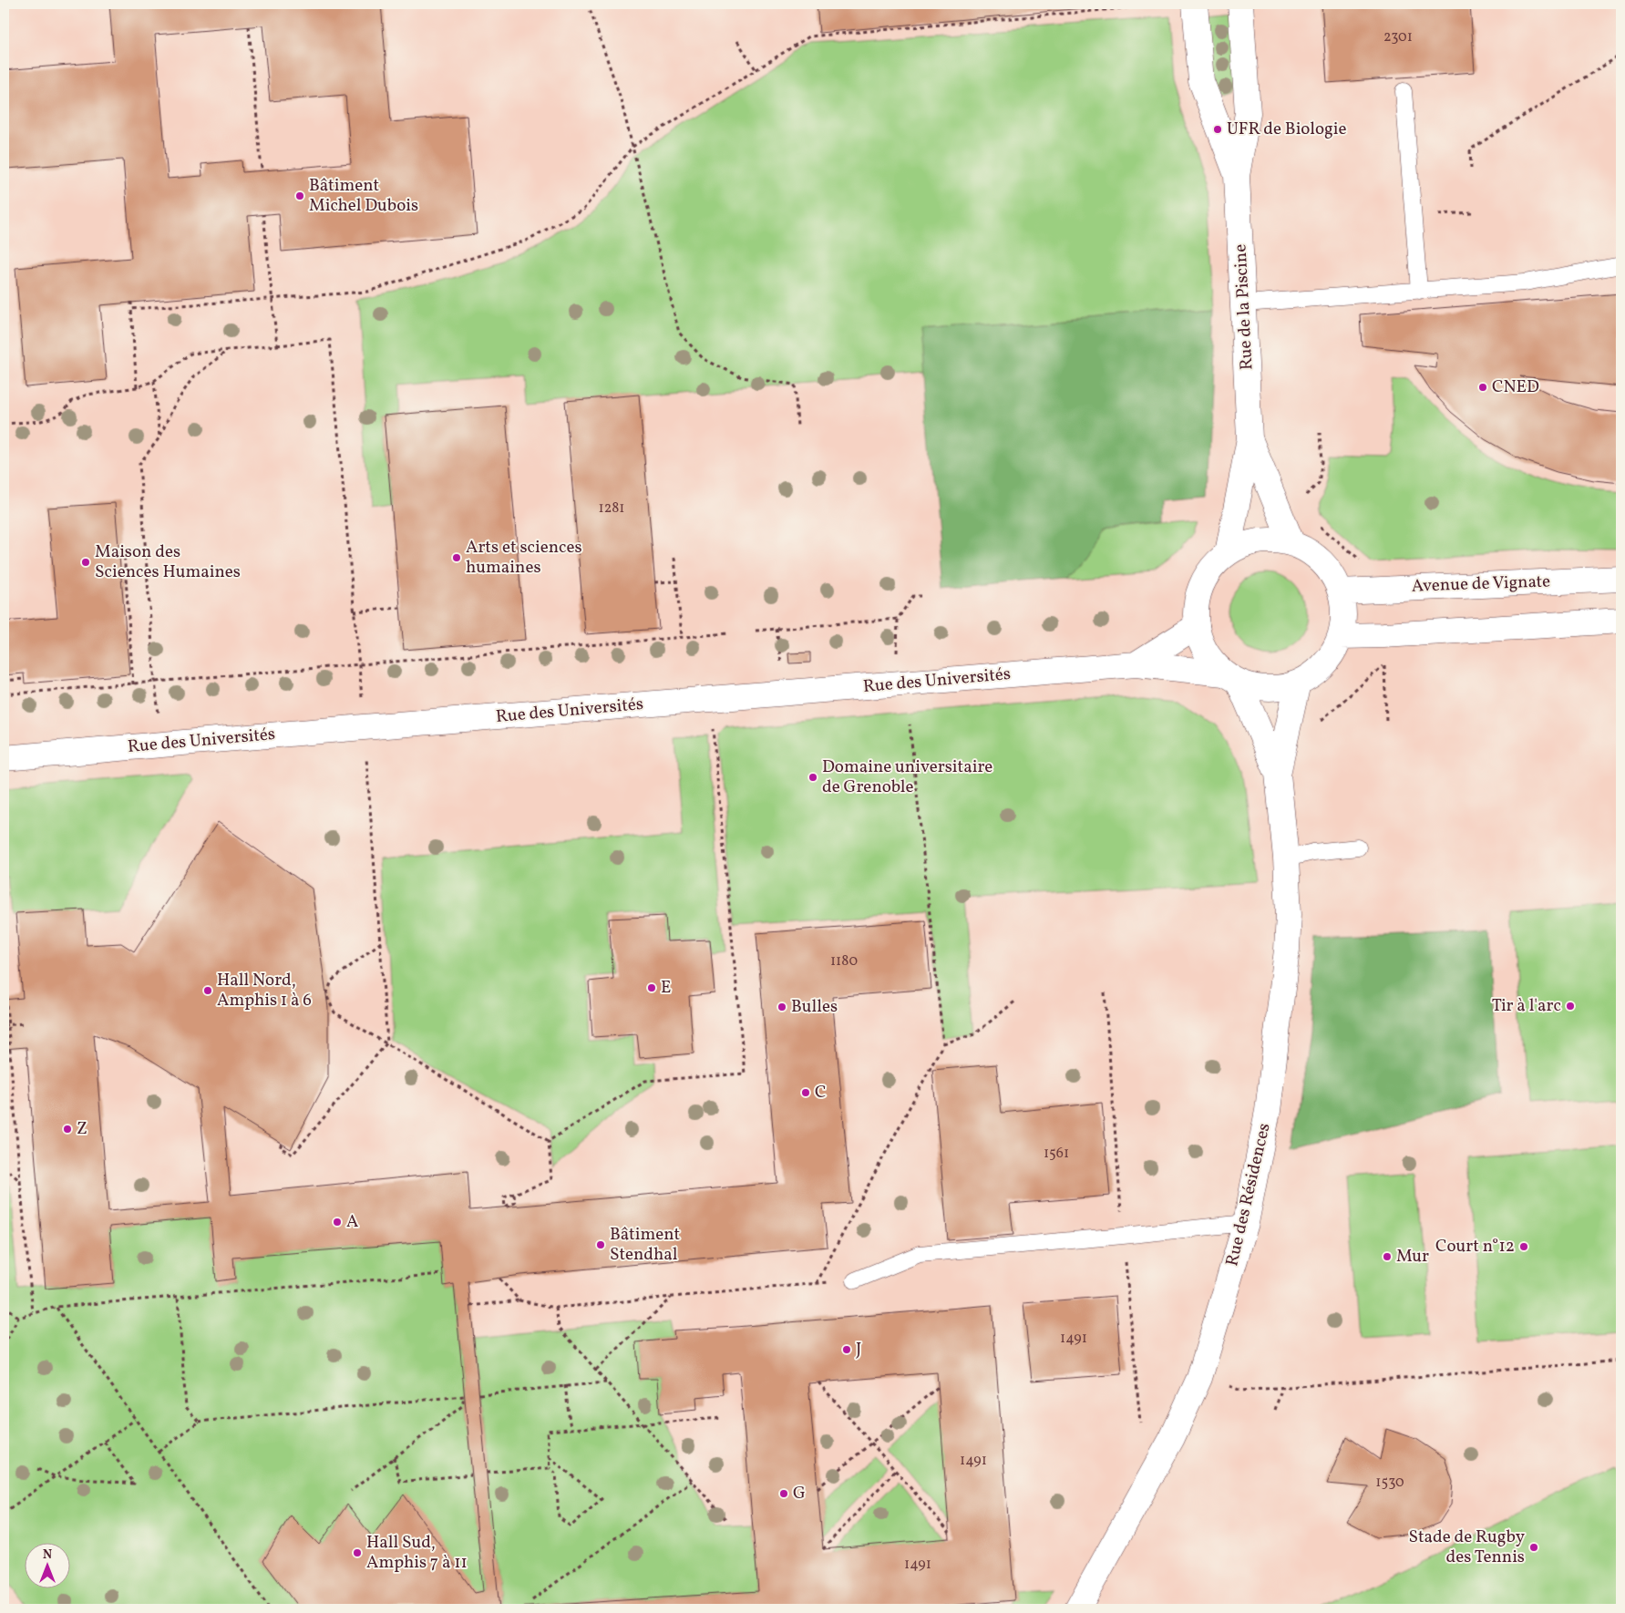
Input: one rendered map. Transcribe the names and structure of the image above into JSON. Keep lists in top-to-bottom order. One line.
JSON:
{"streets":{"street":["Rue de la Piscine","Avenue de Vignate","Rue des Universités","Rue des Résidences"]},"crossings":[["Rue de la Piscine","Avenue de Vignate"],["Rue de la Piscine","Rue des Universités"],["Rue de la Piscine","Rue des Résidences"],["Avenue de Vignate","Rue des Universités"],["Avenue de Vignate","Rue des Résidences"],["Rue des Universités","Rue des Résidences"]],"places":["UFR de Biologie","Bâtiment Michel Dubois","CNED","Arts et sciences humaines","Maison des Sciences Humaines","Domaine universitaire de Grenoble","E","Hall Nord, Amphis 1 à 6","Tir à l'arc","Bulles","C","Z","A","Bâtiment Stendhal","Court n°12","Mur","J","G","Stade de Rugby des Tennis","Hall Sud, Amphis 7 à 11"],"house_numbers":["2301","1281","1180","1561","1491","1491","1530","1491"],"north":"top"}
